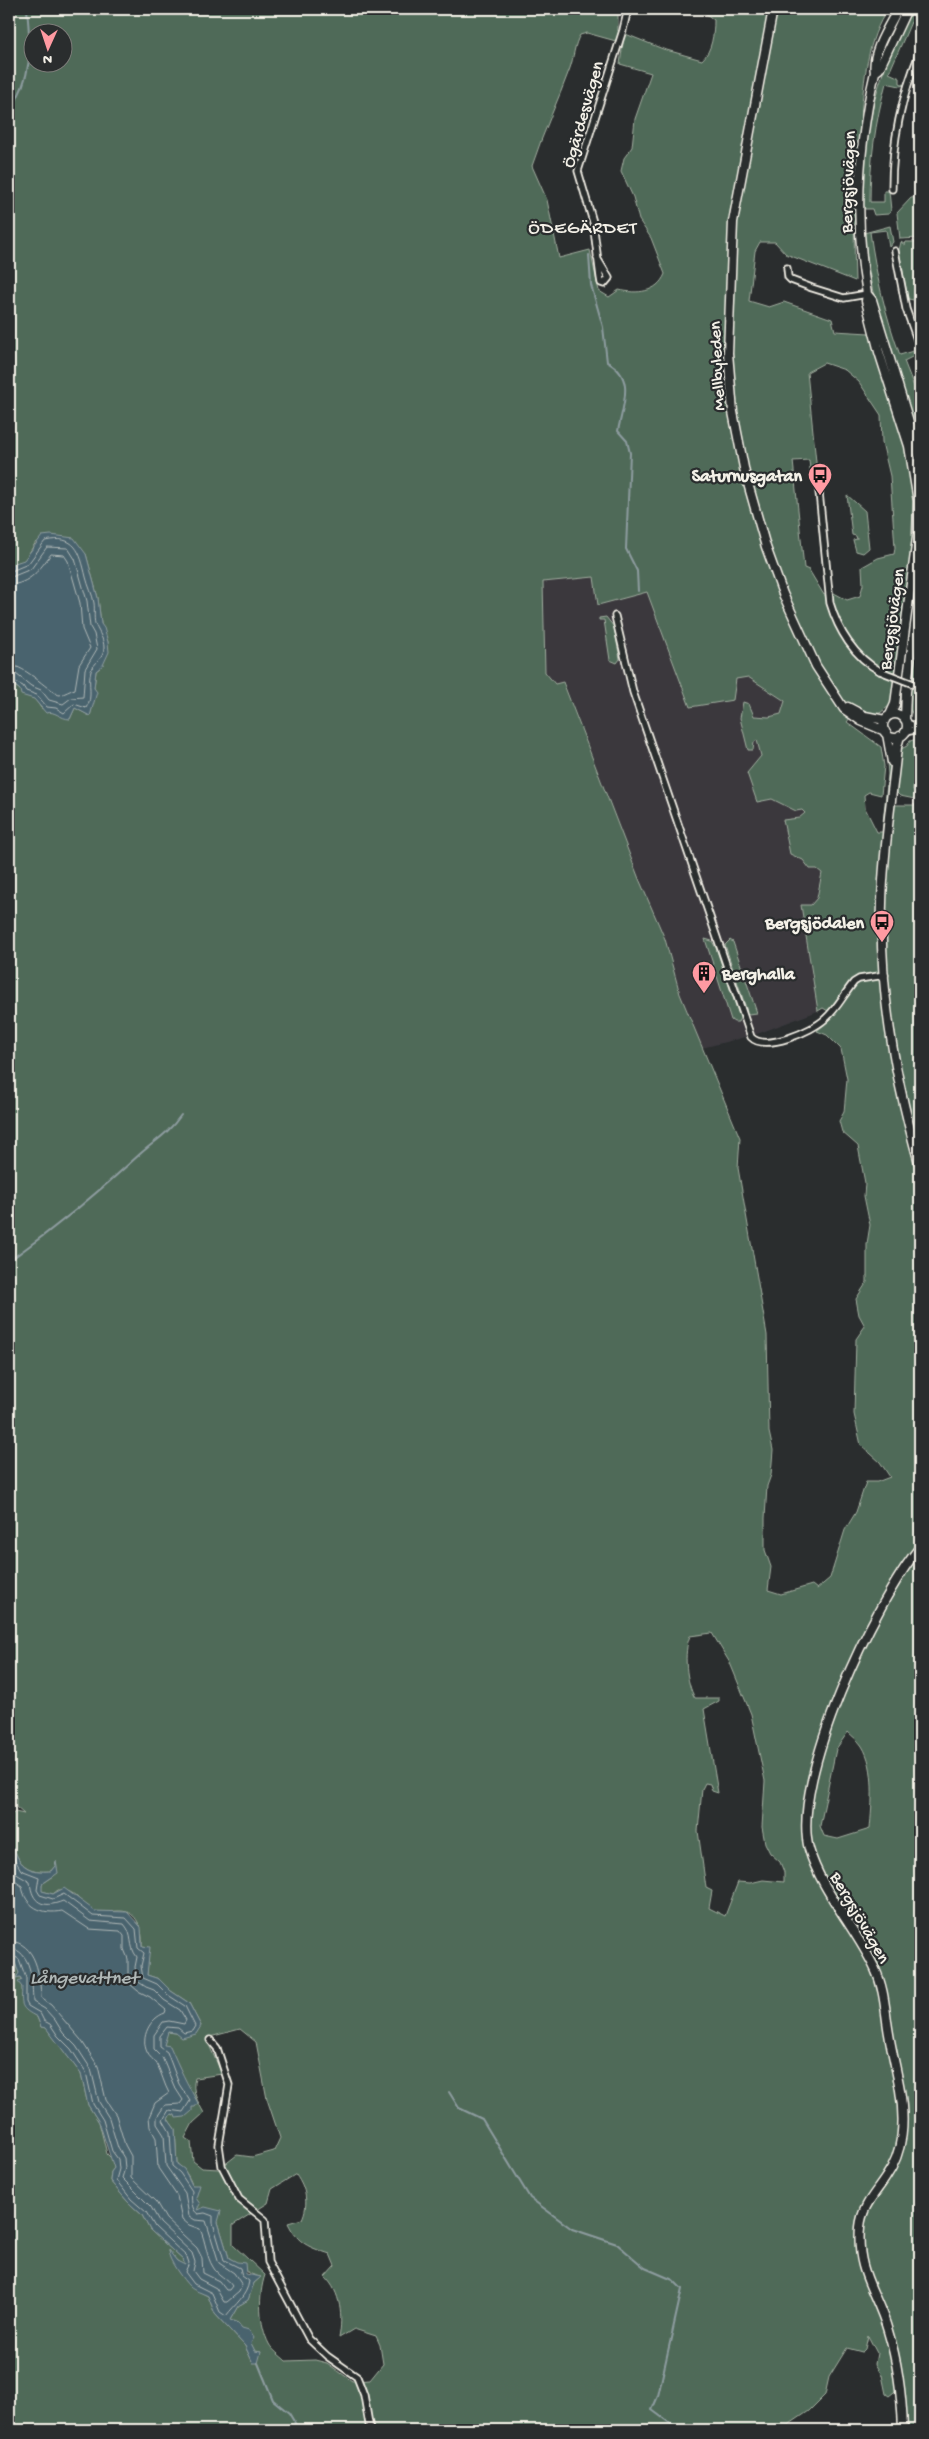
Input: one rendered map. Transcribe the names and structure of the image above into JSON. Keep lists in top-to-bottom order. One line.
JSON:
{"streets":{"main road":["Bergsjövägen","Mellbyleden"],"street":["Ögärdesvägen"]},"crossings":[["Bergsjövägen","Mellbyleden"]],"districts":["ÖDEGÄRDET"],"water":["Långevattnet"],"places":{"bus stop":["Saturnusgatan","Bergsjödalen"],"building":["Berghalla"]},"north":"bottom"}
